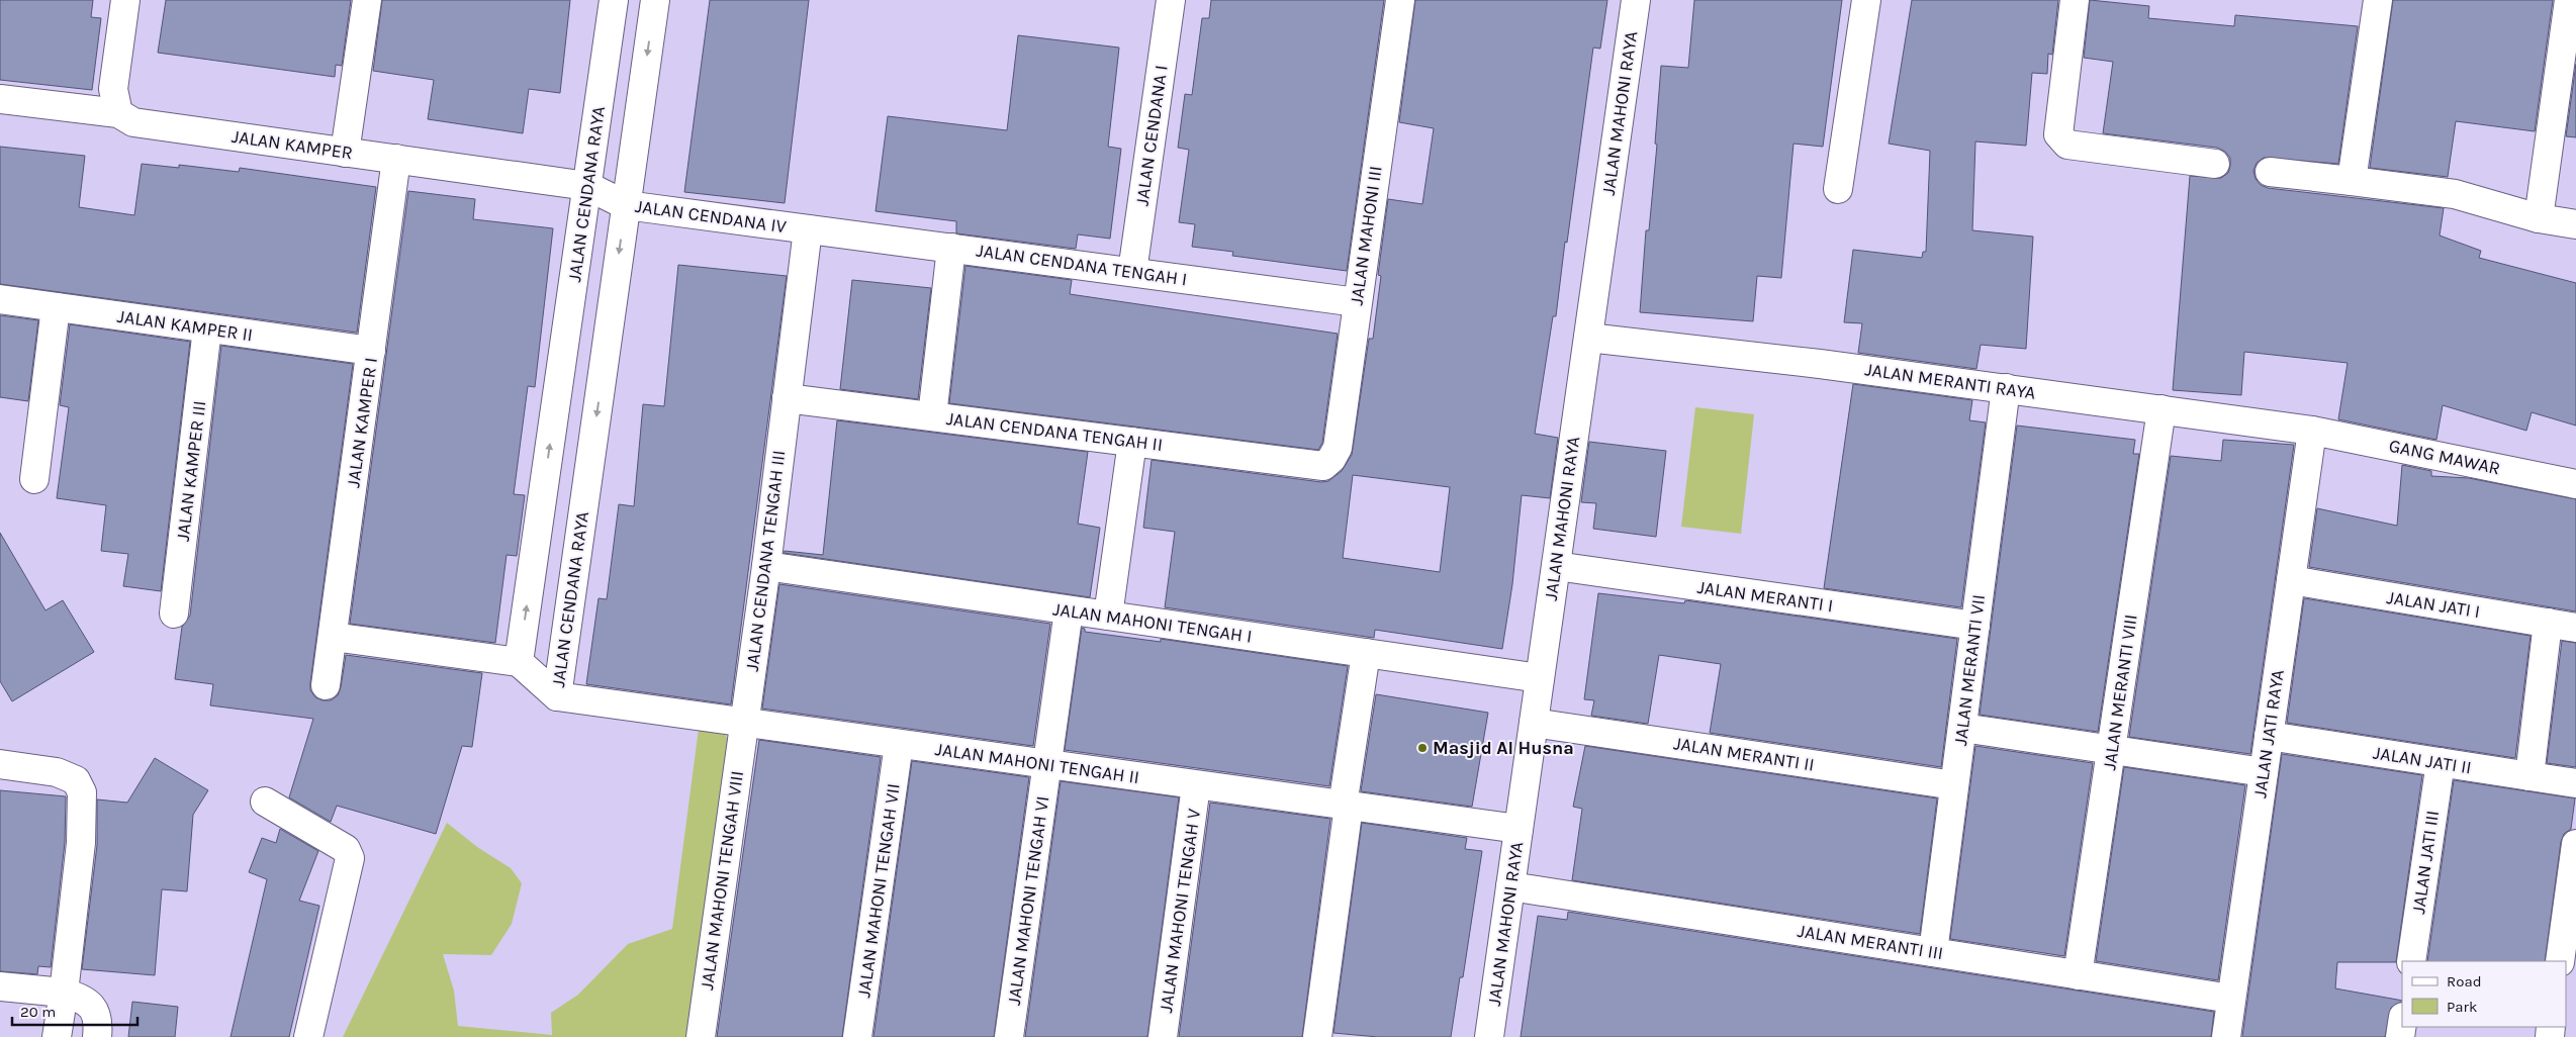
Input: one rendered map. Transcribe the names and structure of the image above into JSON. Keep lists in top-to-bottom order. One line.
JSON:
{"streets":{"street":["JALAN MAHONI RAYA","JALAN CENDANA I","JALAN KAMPER","JALAN CENDANA RAYA","JALAN CENDANA IV","JALAN MAHONI III","JALAN CENDANA TENGAH I","JALAN KAMPER II","JALAN MERANTI RAYA","JALAN KAMPER I","JALAN CENDANA TENGAH II","GANG MAWAR","JALAN KAMPER III","JALAN CENDANA TENGAH III","JALAN MERANTI I","JALAN JATI I","JALAN MAHONI TENGAH I","JALAN MERANTI VII","JALAN MERANTI VIII","JALAN JATI RAYA","JALAN MERANTI II","JALAN JATI II","JALAN MAHONI TENGAH II","JALAN JATI III","JALAN MAHONI TENGAH VIII","JALAN MAHONI TENGAH VII","JALAN MAHONI TENGAH VI","JALAN MAHONI TENGAH V","JALAN MERANTI III"]},"crossings":[["JALAN MAHONI RAYA","JALAN MERANTI RAYA"],["JALAN MAHONI RAYA","JALAN MERANTI I"],["JALAN MAHONI RAYA","JALAN MAHONI TENGAH I"],["JALAN MAHONI RAYA","JALAN MERANTI II"],["JALAN MAHONI RAYA","JALAN MAHONI TENGAH II"],["JALAN MAHONI RAYA","JALAN MERANTI III"],["JALAN CENDANA I","JALAN CENDANA TENGAH I"],["JALAN KAMPER","JALAN CENDANA RAYA"],["JALAN KAMPER","JALAN CENDANA IV"],["JALAN KAMPER","JALAN KAMPER I"],["JALAN CENDANA RAYA","JALAN CENDANA IV"],["JALAN CENDANA RAYA","JALAN MAHONI TENGAH II"],["JALAN CENDANA IV","JALAN CENDANA TENGAH I"],["JALAN CENDANA IV","JALAN CENDANA TENGAH III"],["JALAN MAHONI III","JALAN CENDANA TENGAH I"],["JALAN MAHONI III","JALAN CENDANA TENGAH II"],["JALAN CENDANA TENGAH I","JALAN CENDANA TENGAH III"],["JALAN KAMPER II","JALAN KAMPER I"],["JALAN KAMPER II","JALAN KAMPER III"],["JALAN MERANTI RAYA","GANG MAWAR"],["JALAN MERANTI RAYA","JALAN MERANTI VII"],["JALAN MERANTI RAYA","JALAN MERANTI VIII"],["JALAN MERANTI RAYA","JALAN JATI RAYA"],["JALAN CENDANA TENGAH II","JALAN CENDANA TENGAH III"],["GANG MAWAR","JALAN JATI RAYA"],["JALAN CENDANA TENGAH III","JALAN MAHONI TENGAH I"],["JALAN CENDANA TENGAH III","JALAN MAHONI TENGAH II"],["JALAN CENDANA TENGAH III","JALAN MAHONI TENGAH VIII"],["JALAN MERANTI I","JALAN MERANTI VII"],["JALAN JATI I","JALAN JATI RAYA"],["JALAN MAHONI TENGAH I","JALAN MAHONI TENGAH VI"],["JALAN MERANTI VII","JALAN MERANTI II"],["JALAN MERANTI VII","JALAN MERANTI III"],["JALAN MERANTI VIII","JALAN MERANTI III"],["JALAN JATI RAYA","JALAN JATI II"],["JALAN JATI RAYA","JALAN MERANTI III"],["JALAN JATI II","JALAN JATI III"],["JALAN MAHONI TENGAH II","JALAN MAHONI TENGAH VIII"],["JALAN MAHONI TENGAH II","JALAN MAHONI TENGAH VII"],["JALAN MAHONI TENGAH II","JALAN MAHONI TENGAH VI"],["JALAN MAHONI TENGAH II","JALAN MAHONI TENGAH V"]],"places":["Masjid Al Husna"],"legend":["Road","Park"],"scale_bar":"20 m"}
